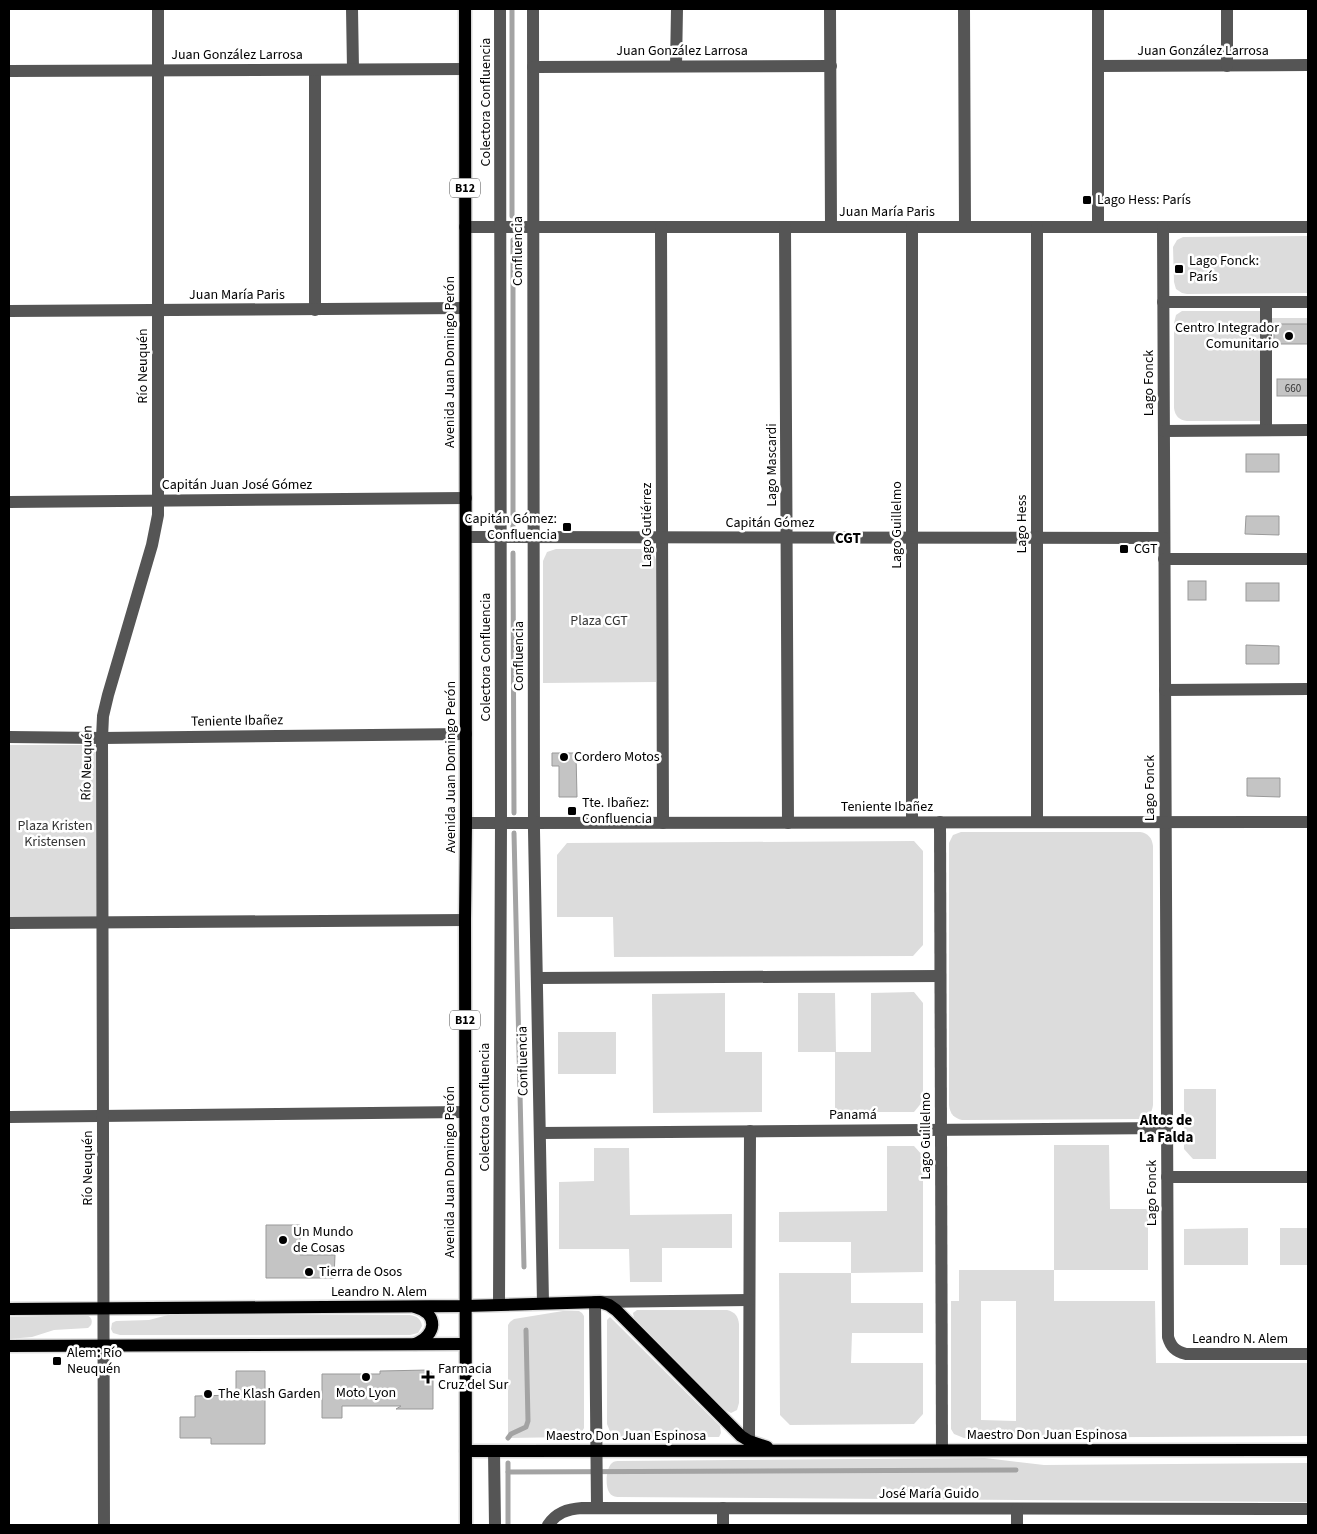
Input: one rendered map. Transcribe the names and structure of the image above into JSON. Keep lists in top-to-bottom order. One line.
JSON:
{"streets":{"main road":["B12","Avenida Juan Domingo Perón","Leandro N. Alem","Maestro Don Juan Espinosa"],"street":["Juan González Larrosa","Colectora Confluencia","Juan María Paris","Confluencia","Río Neuquén","Lago Fonck","Lago Mascardi","Capitán Juan José Gómez","Capitán Gómez","Lago Hess","Lago Gutiérrez","Lago Guillelmo","Teniente Ibañez","Panamá","José María Guido"]},"crossings":[["Juan González Larrosa","Confluencia"],["Juan González Larrosa","Avenida Juan Domingo Perón"],["Juan González Larrosa","Río Neuquén"],["Colectora Confluencia","Juan María Paris"],["Colectora Confluencia","Capitán Gómez"],["Colectora Confluencia","Teniente Ibañez"],["Colectora Confluencia","Leandro N. Alem"],["Juan María Paris","Confluencia"],["Juan María Paris","Avenida Juan Domingo Perón"],["Juan María Paris","Río Neuquén"],["Juan María Paris","Lago Fonck"],["Juan María Paris","Lago Mascardi"],["Juan María Paris","Lago Hess"],["Juan María Paris","Lago Gutiérrez"],["Juan María Paris","Lago Guillelmo"],["Confluencia","Capitán Gómez"],["Confluencia","Teniente Ibañez"],["Confluencia","Panamá"],["Confluencia","Leandro N. Alem"],["Avenida Juan Domingo Perón","Capitán Juan José Gómez"],["Avenida Juan Domingo Perón","Capitán Gómez"],["Avenida Juan Domingo Perón","Teniente Ibañez"],["Avenida Juan Domingo Perón","Leandro N. Alem"],["Avenida Juan Domingo Perón","Maestro Don Juan Espinosa"],["Río Neuquén","Capitán Juan José Gómez"],["Río Neuquén","Teniente Ibañez"],["Río Neuquén","Leandro N. Alem"],["Lago Fonck","Capitán Gómez"],["Lago Fonck","Teniente Ibañez"],["Lago Fonck","Panamá"],["Lago Fonck","Leandro N. Alem"],["Lago Mascardi","Capitán Gómez"],["Lago Mascardi","Teniente Ibañez"],["Capitán Gómez","Lago Hess"],["Capitán Gómez","Lago Gutiérrez"],["Capitán Gómez","Lago Guillelmo"],["Lago Hess","Teniente Ibañez"],["Lago Gutiérrez","Teniente Ibañez"],["Lago Guillelmo","Teniente Ibañez"],["Lago Guillelmo","Panamá"],["Lago Guillelmo","Maestro Don Juan Espinosa"],["Leandro N. Alem","Maestro Don Juan Espinosa"]],"districts":["CGT","Altos de La Falda"],"parks":["Plaza CGT","Plaza Kristen Kristensen"],"places":{"transit":["Lago Hess: París","Lago Fonck: París","Capitán Gómez: Confluencia","CGT","Tte. Ibañez: Confluencia","Alem: Río Neuquén"],"other":["Centro Integrador Comunitario","Cordero Motos","Un Mundo de Cosas","Tierra de Osos","Moto Lyon","The Klash Garden"],"health":["Farmacia Cruz del Sur"]},"house_numbers":["660"]}
